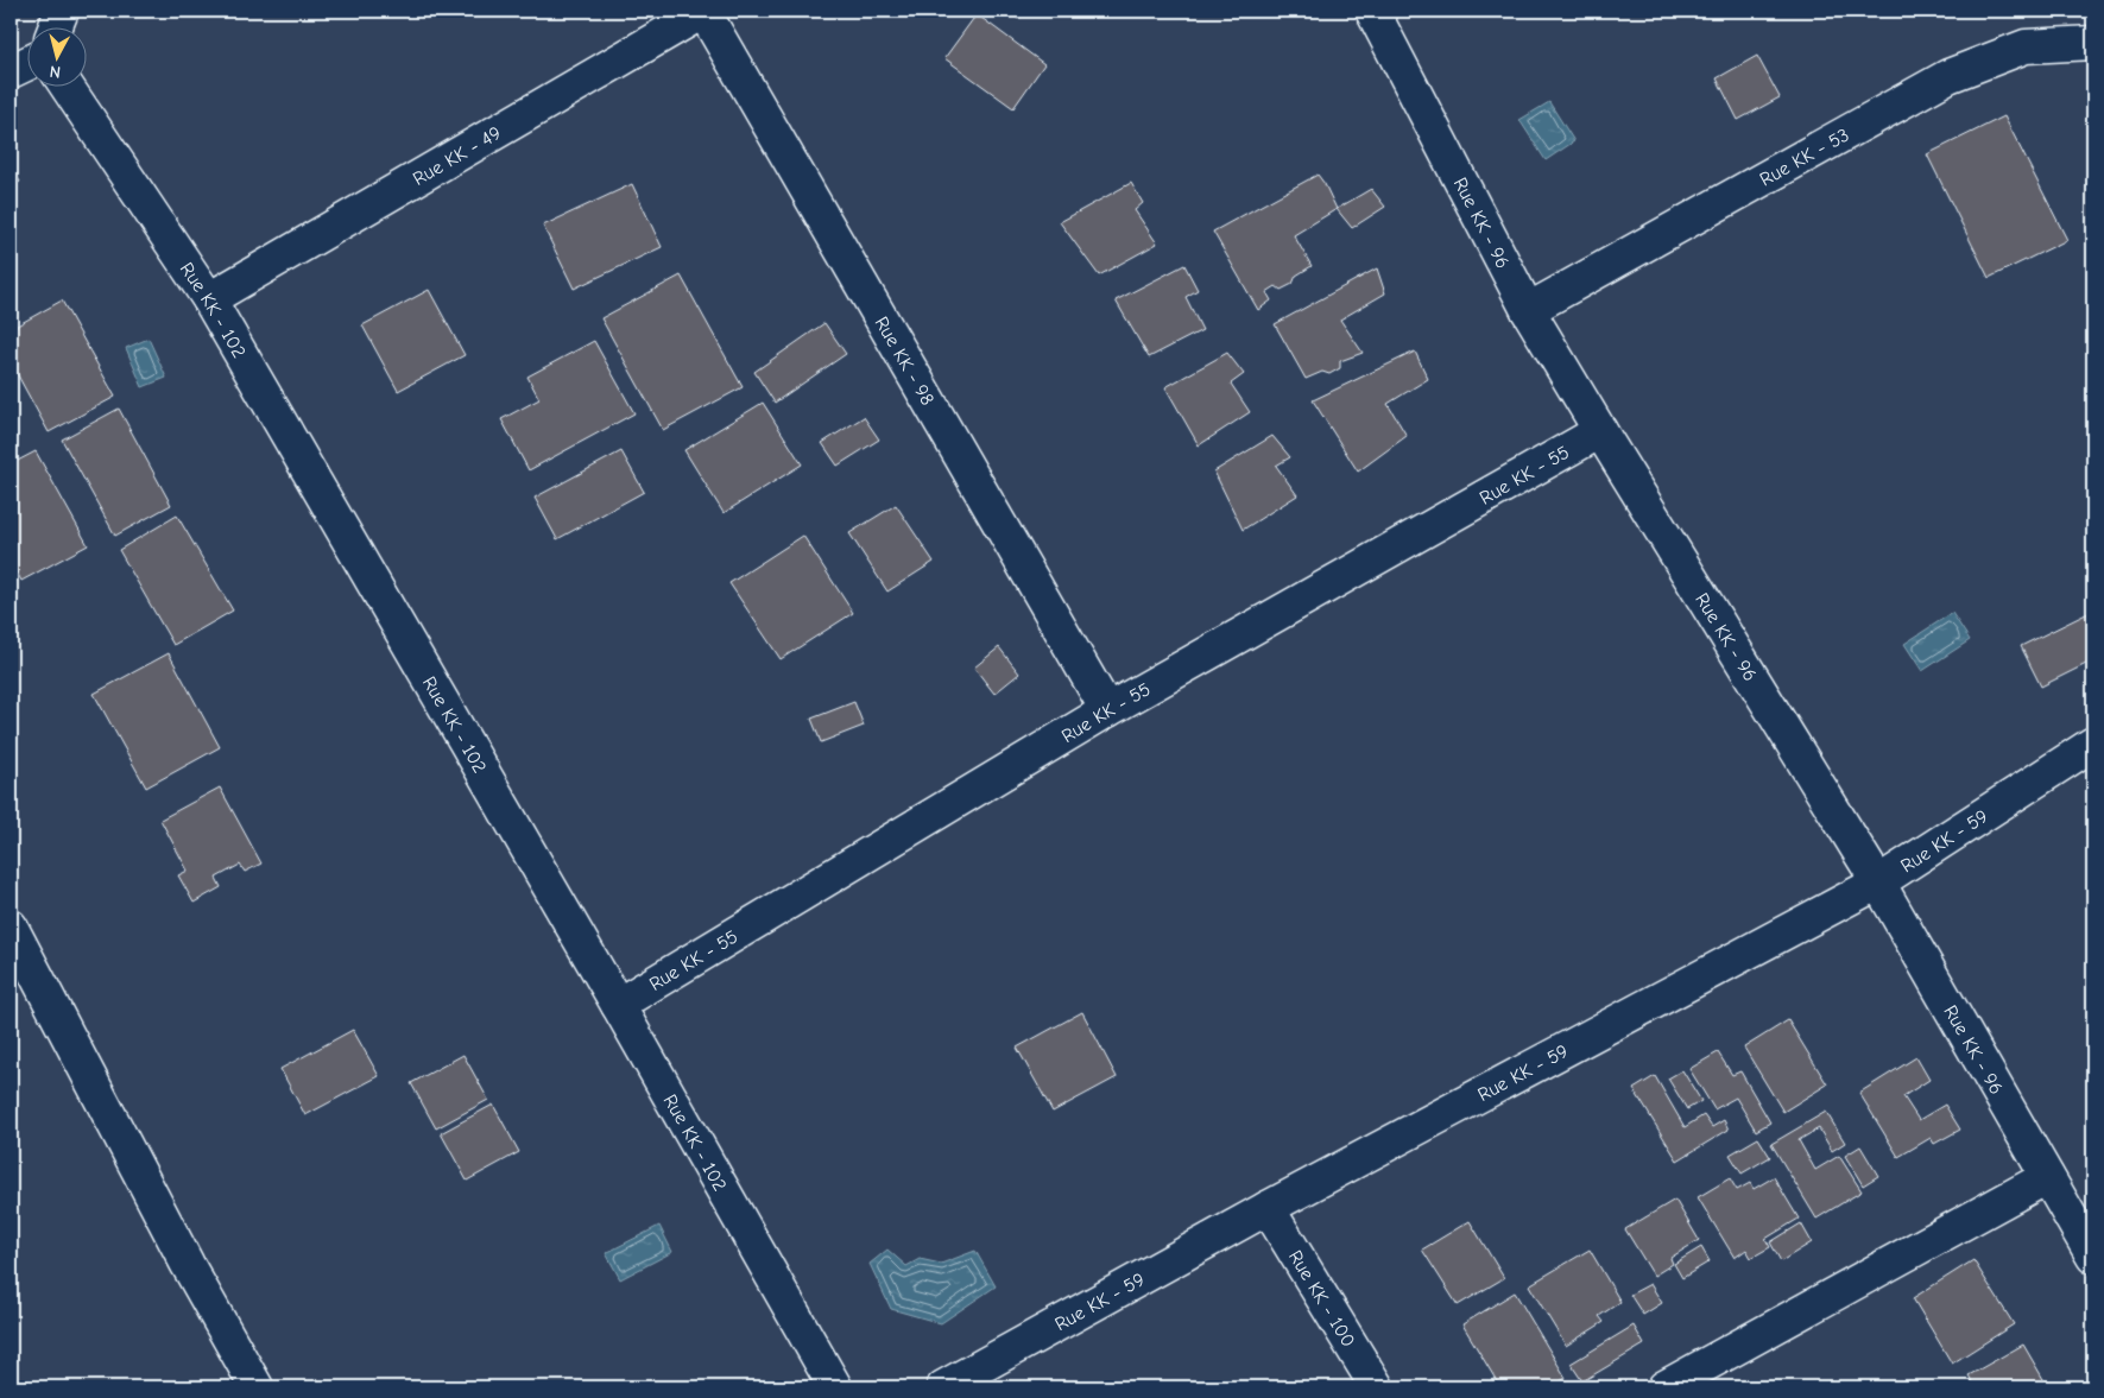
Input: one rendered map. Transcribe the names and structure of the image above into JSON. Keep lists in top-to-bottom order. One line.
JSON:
{"streets":{"street":["Rue KK - 49","Rue KK - 53","Rue KK - 96","Rue KK - 102","Rue KK - 98","Rue KK - 55","Rue KK - 59","Rue KK - 100"]},"crossings":[["Rue KK - 49","Rue KK - 102"],["Rue KK - 49","Rue KK - 98"],["Rue KK - 53","Rue KK - 96"],["Rue KK - 96","Rue KK - 55"],["Rue KK - 96","Rue KK - 59"],["Rue KK - 102","Rue KK - 55"],["Rue KK - 98","Rue KK - 55"],["Rue KK - 59","Rue KK - 100"]],"north":"bottom"}
